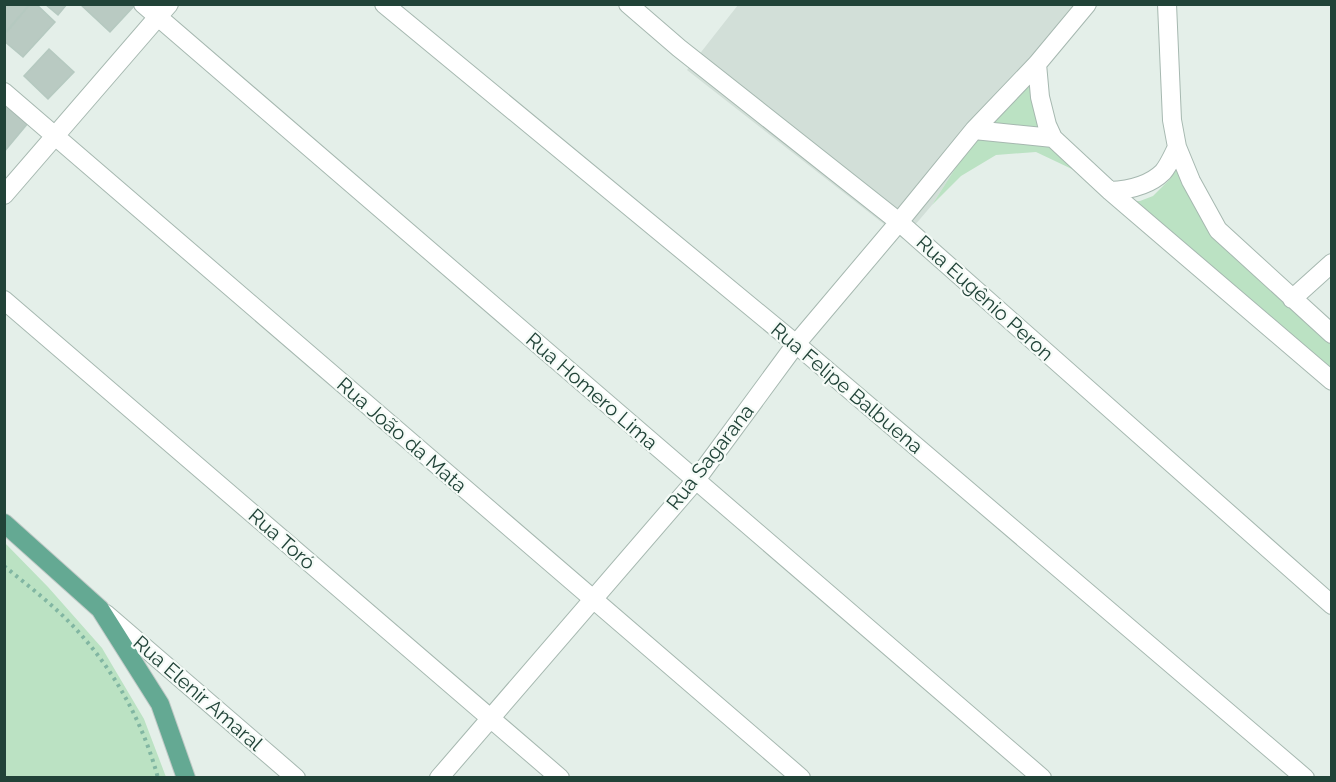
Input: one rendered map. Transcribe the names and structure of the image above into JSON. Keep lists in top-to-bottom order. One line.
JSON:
{"streets":{"street":["Rua Eugênio Peron","Rua Felipe Balbuena","Rua Homero Lima","Rua João da Mata","Rua Sagarana","Rua Toró","Rua Elenir Amaral"]},"crossings":[["Rua Eugênio Peron","Rua Sagarana"],["Rua Felipe Balbuena","Rua Sagarana"],["Rua Homero Lima","Rua Sagarana"],["Rua João da Mata","Rua Sagarana"],["Rua Sagarana","Rua Toró"]]}
